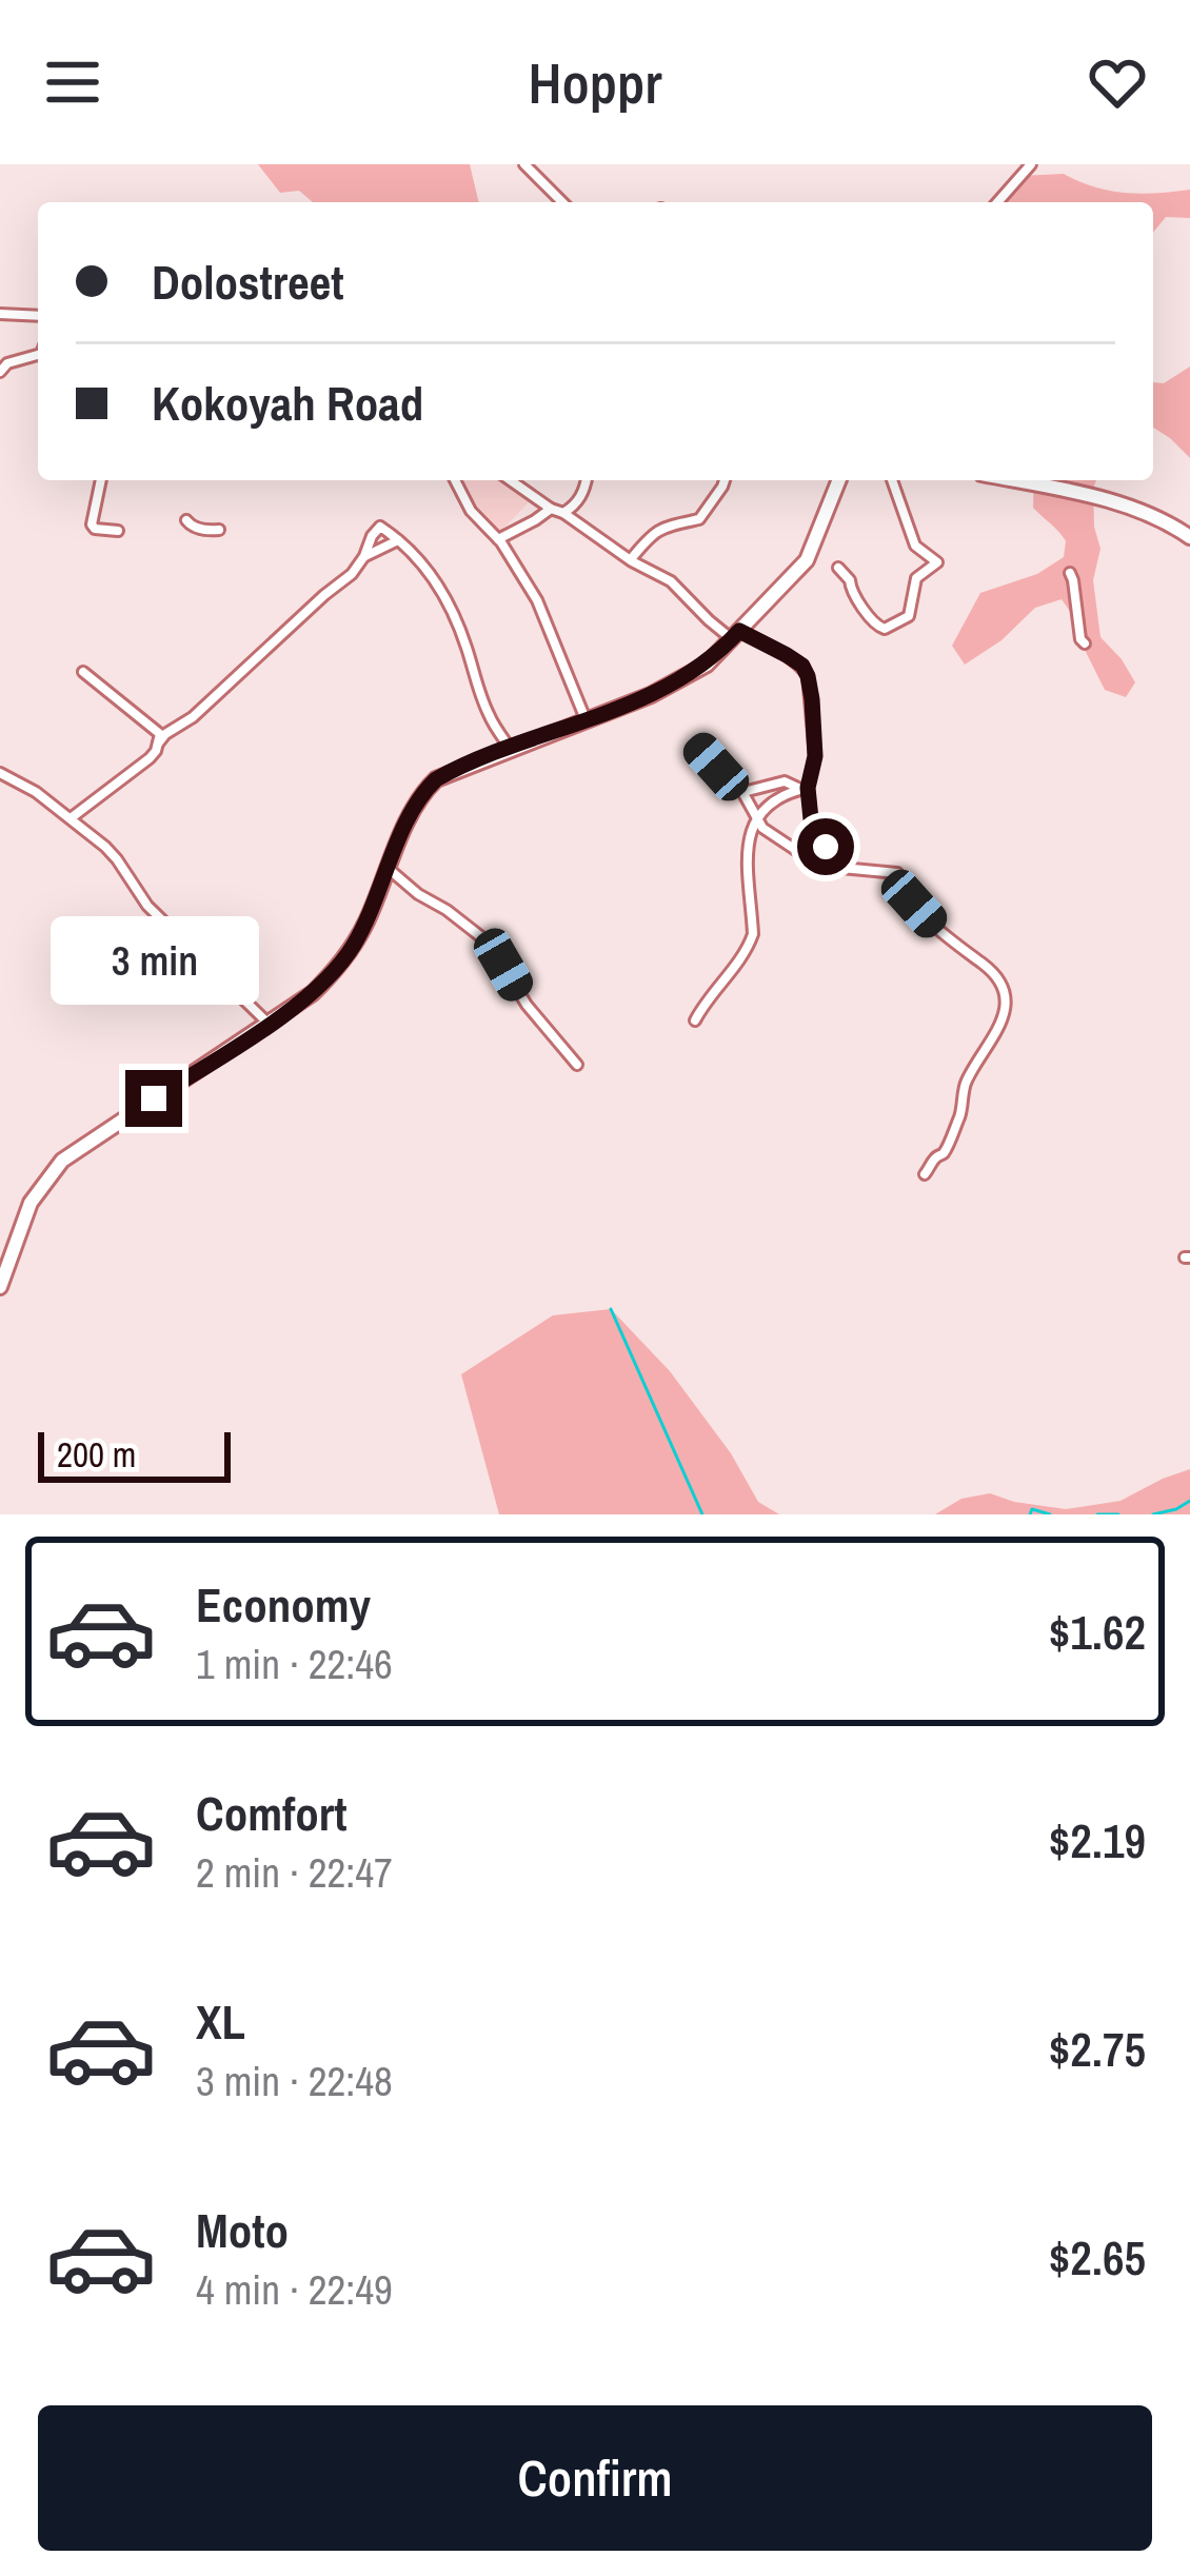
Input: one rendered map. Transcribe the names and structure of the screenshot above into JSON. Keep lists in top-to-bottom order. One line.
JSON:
{"scale_bar":"200 m","page":{"header":"Hoppr","banner":["Dolostreet","Kokoyah Road"],"bubble":"3 min","scale":"200 m","list":[{"name":"Economy","note":"1 min · 22:46","value":"$1.62"},{"name":"Comfort","note":"2 min · 22:47","value":"$2.19"},{"name":"XL","note":"3 min · 22:48","value":"$2.75"},{"name":"Moto","note":"4 min · 22:49","value":"$2.65"}],"buttons":"Confirm"}}
